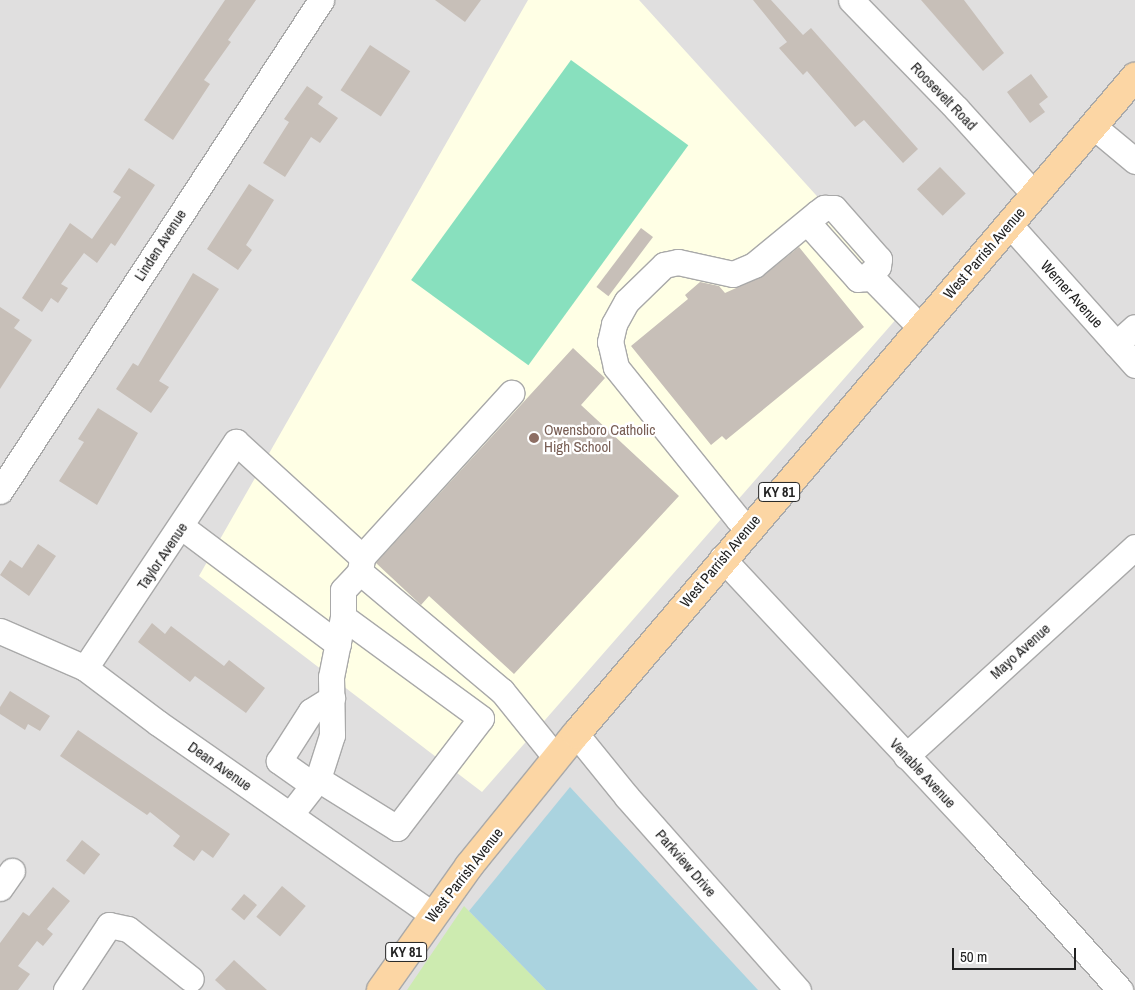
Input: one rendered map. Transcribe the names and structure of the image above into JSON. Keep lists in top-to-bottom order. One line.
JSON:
{"streets":{"main road":["West Parrish Avenue","KY 81"],"street":["Roosevelt Road","Linden Avenue","Werner Avenue","Taylor Avenue","Mayo Avenue","Dean Avenue","Venable Avenue","Parkview Drive"]},"crossings":[["Roosevelt Road","West Parrish Avenue"],["West Parrish Avenue","Werner Avenue"],["West Parrish Avenue","Dean Avenue"],["West Parrish Avenue","Venable Avenue"],["West Parrish Avenue","Parkview Drive"],["Taylor Avenue","Dean Avenue"],["Mayo Avenue","Venable Avenue"]],"places":["Owensboro Catholic High School"],"scale_bar":"50 m"}
